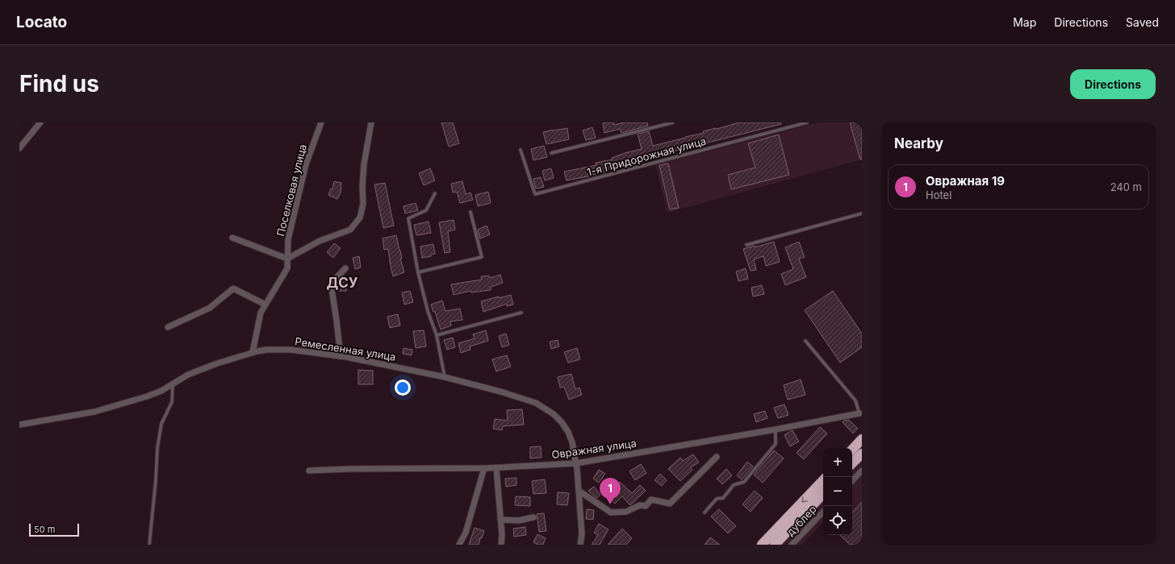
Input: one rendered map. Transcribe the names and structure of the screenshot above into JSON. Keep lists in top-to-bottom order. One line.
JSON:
{"streets":{"street":["Поселковая улица","Ремесленная улица","Овражная улица","дублер"],"lane":["1-я Придорожная улица"]},"crossings":[["Поселковая улица","Ремесленная улица"],["Ремесленная улица","Овражная улица"]],"districts":["ДСУ"],"scale_bar":"50 m","page":{"header":"Locato","nav":["Map","Directions","Saved"],"buttons":"Directions","title":"Find us","heading":"Nearby","list":[{"mark":"1","name":"Овражная 19","note":"Hotel","value":"240 m"}],"map_buttons":["+","−"],"pins":"1","scale":"50 m"}}
